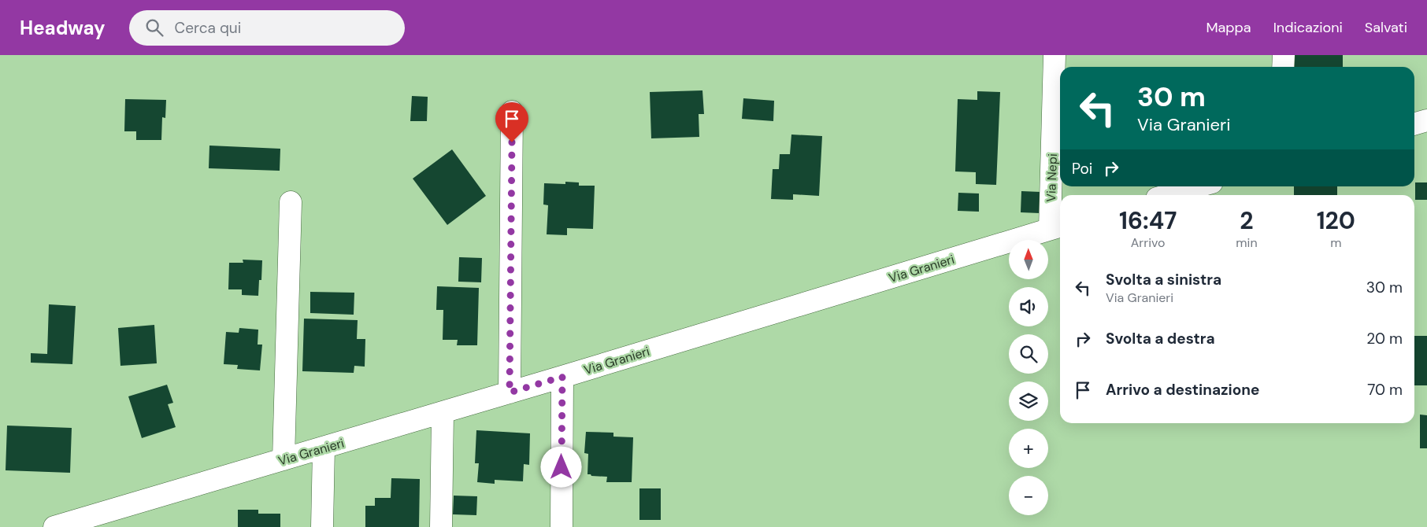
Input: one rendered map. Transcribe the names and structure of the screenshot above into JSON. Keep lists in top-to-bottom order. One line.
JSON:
{"streets":{"street":["Via Nepi","Via Granieri"]},"crossings":[["Via Nepi","Via Granieri"]],"north":"top","page":{"header":"Headway","search":"Cerca qui","nav":["Mappa","Indicazioni","Salvati"],"turn":["30 m","Via Granieri"],"then":"Poi","eta":["16:47","Arrivo","2","min","120","m"],"map_buttons":["+","−"],"list":[{"name":"Svolta a sinistra","note":"Via Granieri","value":"30 m"},{"name":"Svolta a destra","value":"20 m"},{"name":"Arrivo a destinazione","value":"70 m"}]}}
